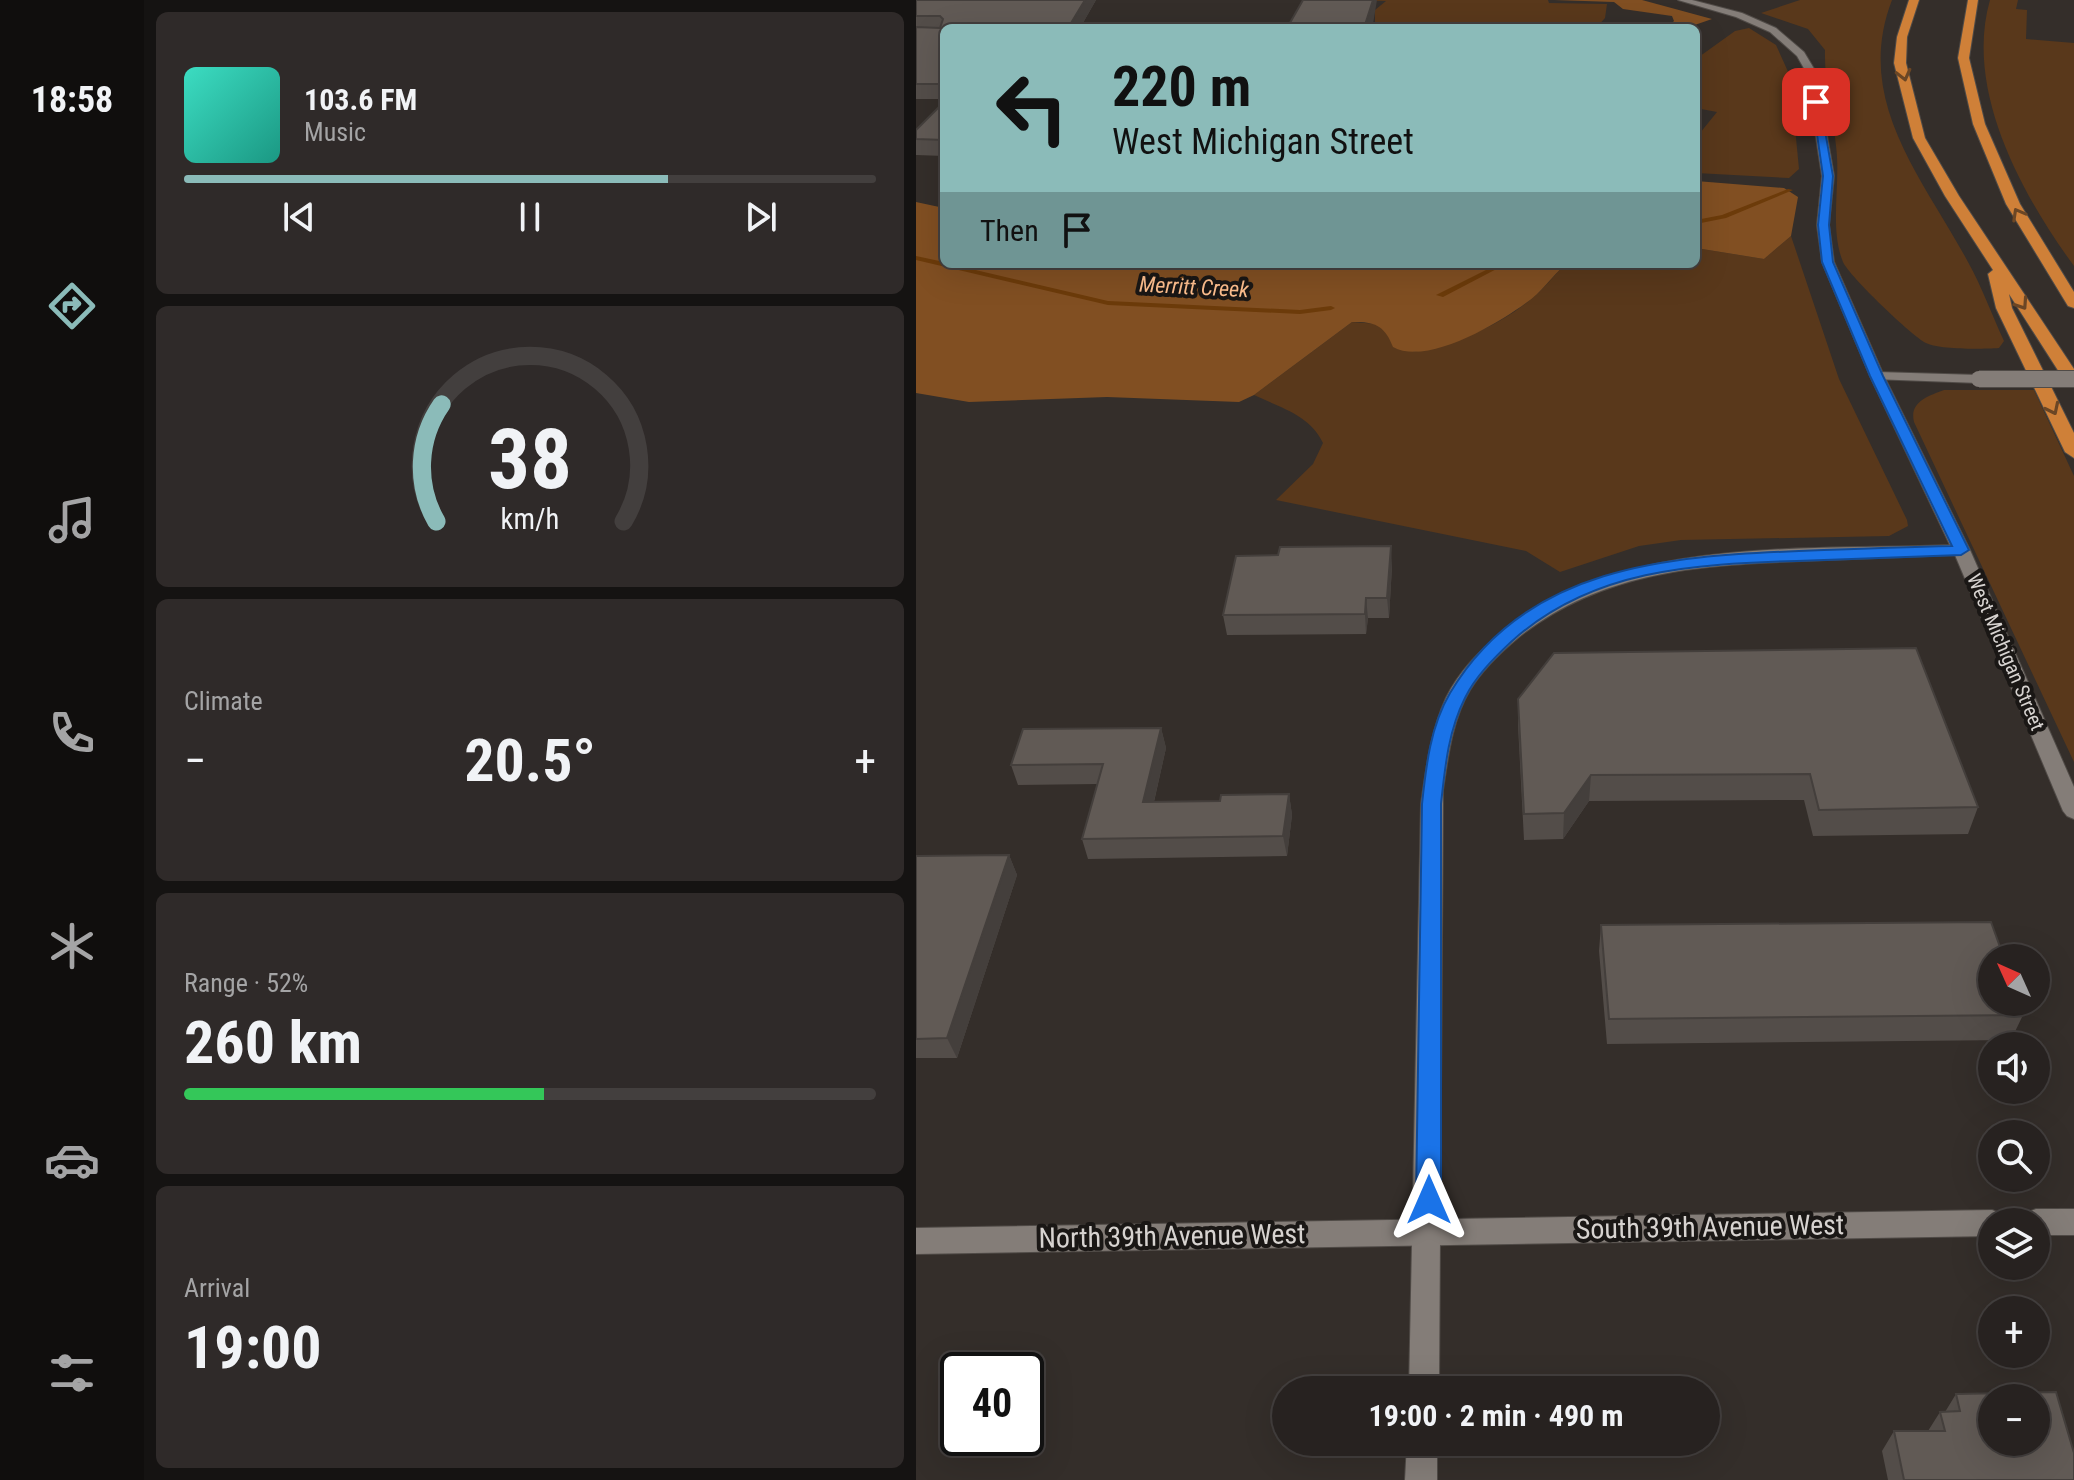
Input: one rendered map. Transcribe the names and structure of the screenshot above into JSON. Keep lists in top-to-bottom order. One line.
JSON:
{"streets":{"street":["West Michigan Street","South 39th Avenue West","North 39th Avenue West"]},"crossings":[["South 39th Avenue West","North 39th Avenue West"]],"water":["Merritt Creek"],"north":"top left","page":{"tabs":"18:58","turn":["220 m","West Michigan Street"],"song":["103.6 FM","Music"],"then":"Then","tile":["Climate",["Range · 52%","260 km"],["Arrival","19:00"]],"heat":["−","20.5°","+"],"map_buttons":["+","−"],"limit":"40","trip":"19:00 · 2 min · 490 m","gauge":["38","km/h"]}}
